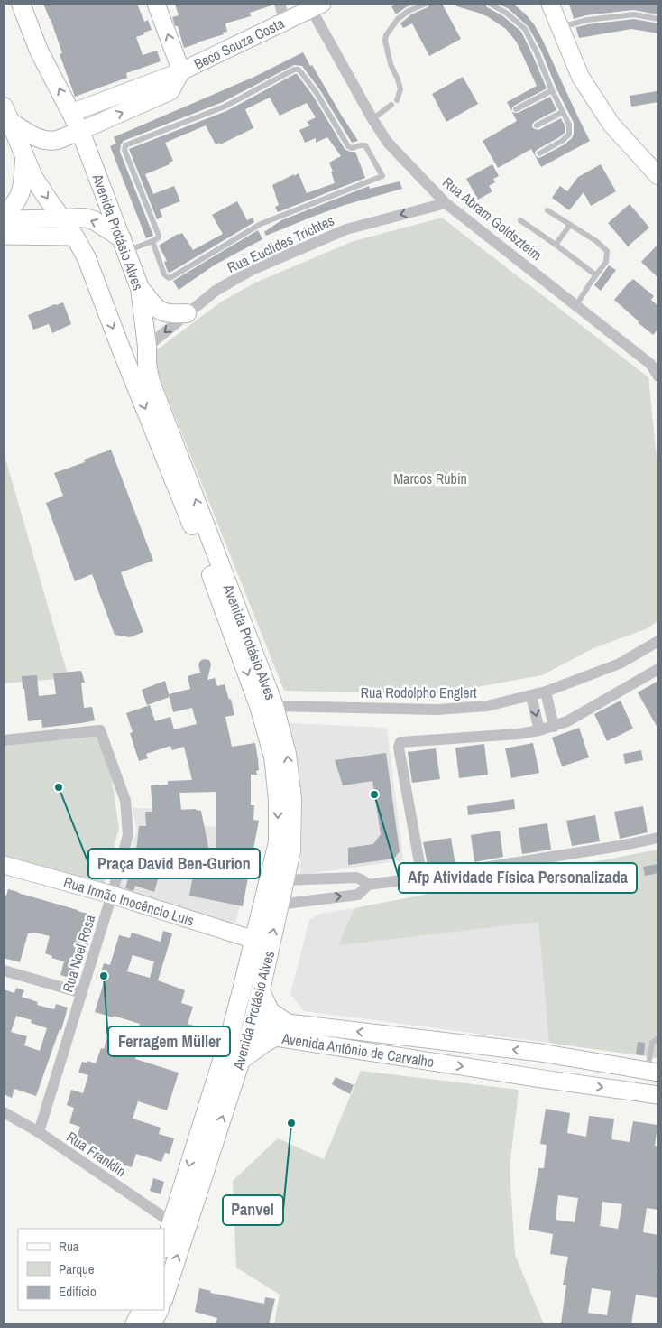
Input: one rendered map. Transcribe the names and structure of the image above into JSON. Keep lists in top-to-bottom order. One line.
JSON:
{"streets":{"main road":["Avenida Protásio Alves"],"street":["Beco Souza Costa","Rua Abram Goldszteim","Rua Euclides Trichtes","Rua Rodolpho Englert","Rua Irmão Inocêncio Luís","Rua Noel Rosa","Avenida Antônio de Carvalho","Rua Franklin"]},"crossings":[["Beco Souza Costa","Rua Abram Goldszteim"],["Beco Souza Costa","Avenida Protásio Alves"],["Rua Abram Goldszteim","Rua Euclides Trichtes"],["Avenida Protásio Alves","Rua Euclides Trichtes"],["Avenida Protásio Alves","Rua Rodolpho Englert"],["Avenida Protásio Alves","Rua Irmão Inocêncio Luís"],["Avenida Protásio Alves","Avenida Antônio de Carvalho"],["Avenida Protásio Alves","Rua Franklin"],["Rua Irmão Inocêncio Luís","Rua Noel Rosa"],["Rua Noel Rosa","Rua Franklin"]],"one_way":["Rua Euclides Trichtes"],"parks":["Marcos Rubin"],"places":["Praça David Ben-Gurion","Afp Atividade Física Personalizada","Ferragem Müller","Panvel"],"legend":["Rua","Parque","Edifício"]}
